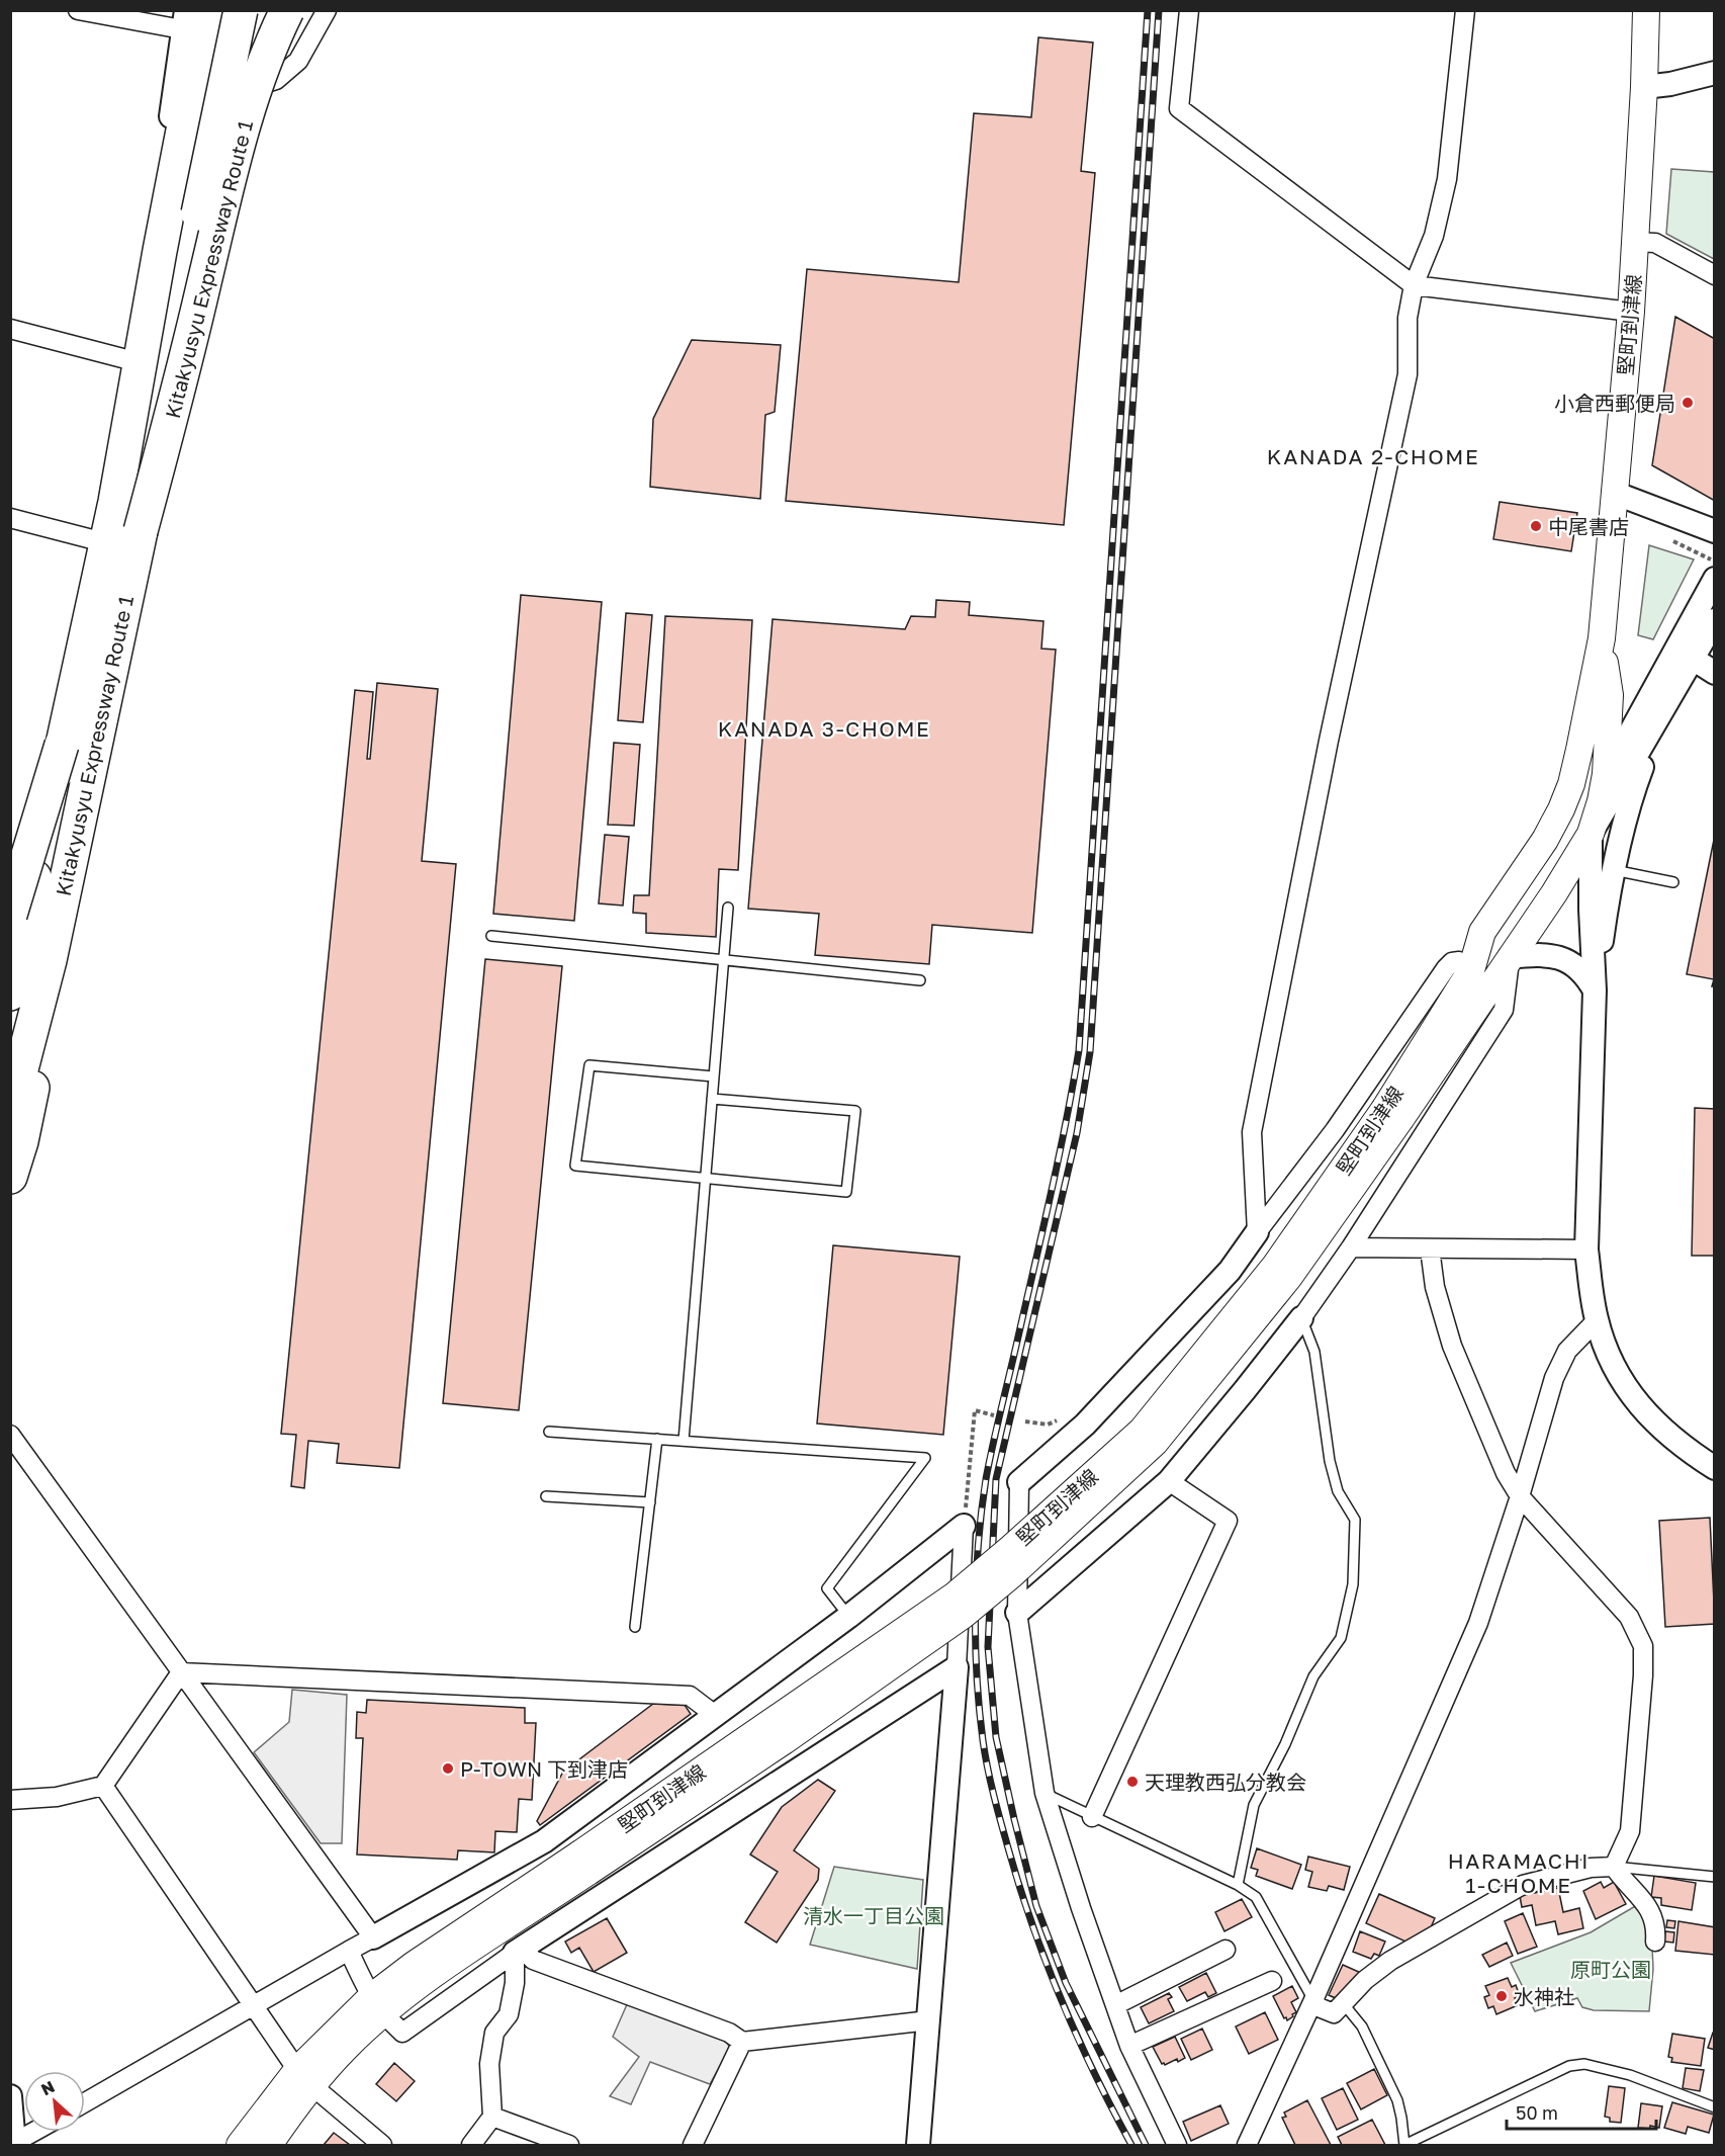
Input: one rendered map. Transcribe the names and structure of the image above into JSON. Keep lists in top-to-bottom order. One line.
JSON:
{"streets":{"highway":["Kitakyusyu Expressway Route 1"],"main road":["堅町到津線"]},"districts":["KANADA 2-CHOME","KANADA 3-CHOME","HARAMACHI 1-CHOME"],"parks":["清水一丁目公園","原町公園"],"places":["小倉西郵便局","中尾書店","P-TOWN 下到津店","天理教西弘分教会","水神社"],"scale_bar":"50 m","north":"top left"}
